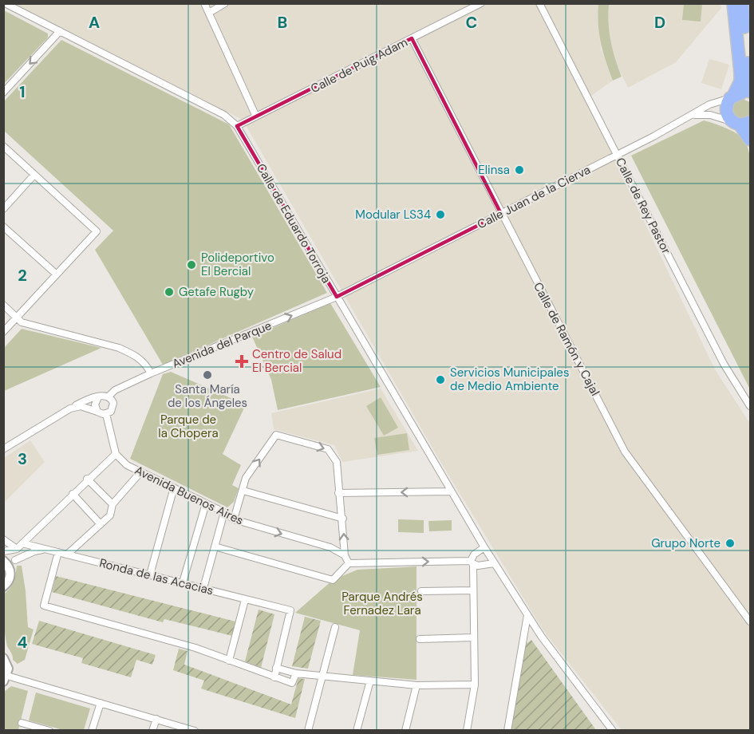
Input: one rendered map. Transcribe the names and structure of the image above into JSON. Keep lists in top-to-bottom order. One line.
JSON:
{"streets":{"street":["Calle de Puig Adam","Calle Juan de la Cierva","Calle de Rey Pastor","Calle de Eduardo Torroja","Calle de Ramón y Cajal","Avenida del Parque","Avenida Buenos Aires","Ronda de las Acacias"]},"crossings":[["Calle de Puig Adam","Calle de Eduardo Torroja"],["Calle de Puig Adam","Calle de Ramón y Cajal"],["Calle Juan de la Cierva","Calle de Rey Pastor"],["Calle Juan de la Cierva","Calle de Eduardo Torroja"],["Calle Juan de la Cierva","Calle de Ramón y Cajal"],["Calle Juan de la Cierva","Avenida del Parque"],["Calle de Eduardo Torroja","Avenida del Parque"]],"one_way":["Avenida del Parque"],"parks":["Parque de la Chopera","Parque Andrés Fernadez Lara"],"places":{"other":["Elinsa","Modular LS34","Polideportivo El Bercial","Getafe Rugby","Santa María de los Ángeles","Servicios Municipales de Medio Ambiente","Grupo Norte"],"health":["Centro de Salud El Bercial"]},"grid":{"columns":["A","B","C","D"],"rows":["1","2","3","4"]}}
